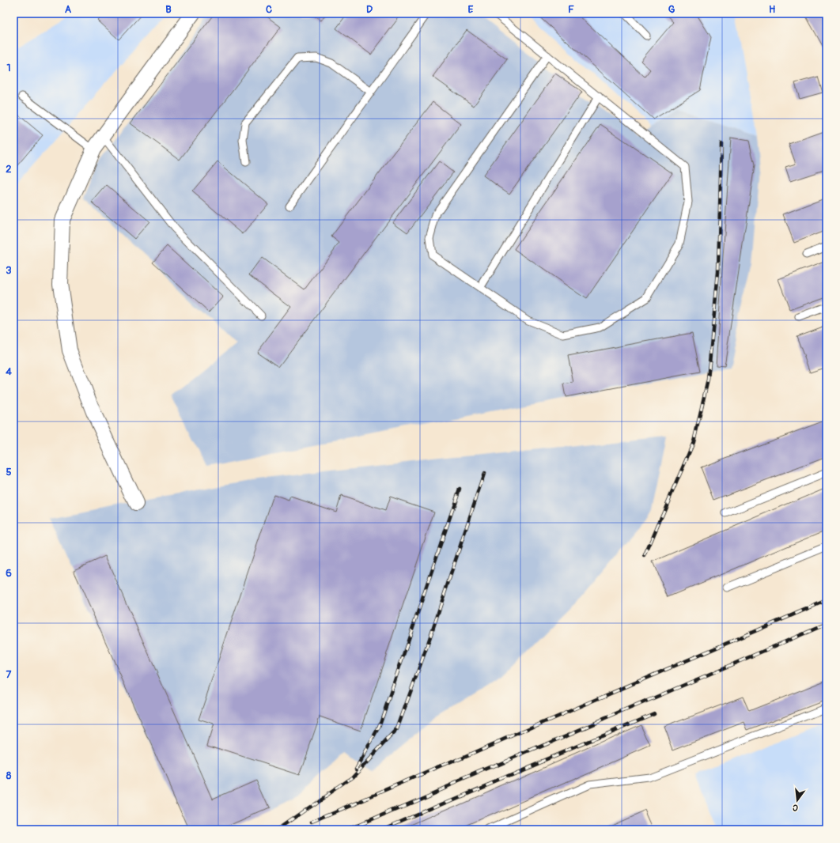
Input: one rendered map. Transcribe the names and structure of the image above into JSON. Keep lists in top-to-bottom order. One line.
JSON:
{"north":"bottom","grid":{"columns":["A","B","C","D","E","F","G","H"],"rows":["1","2","3","4","5","6","7","8"]}}
